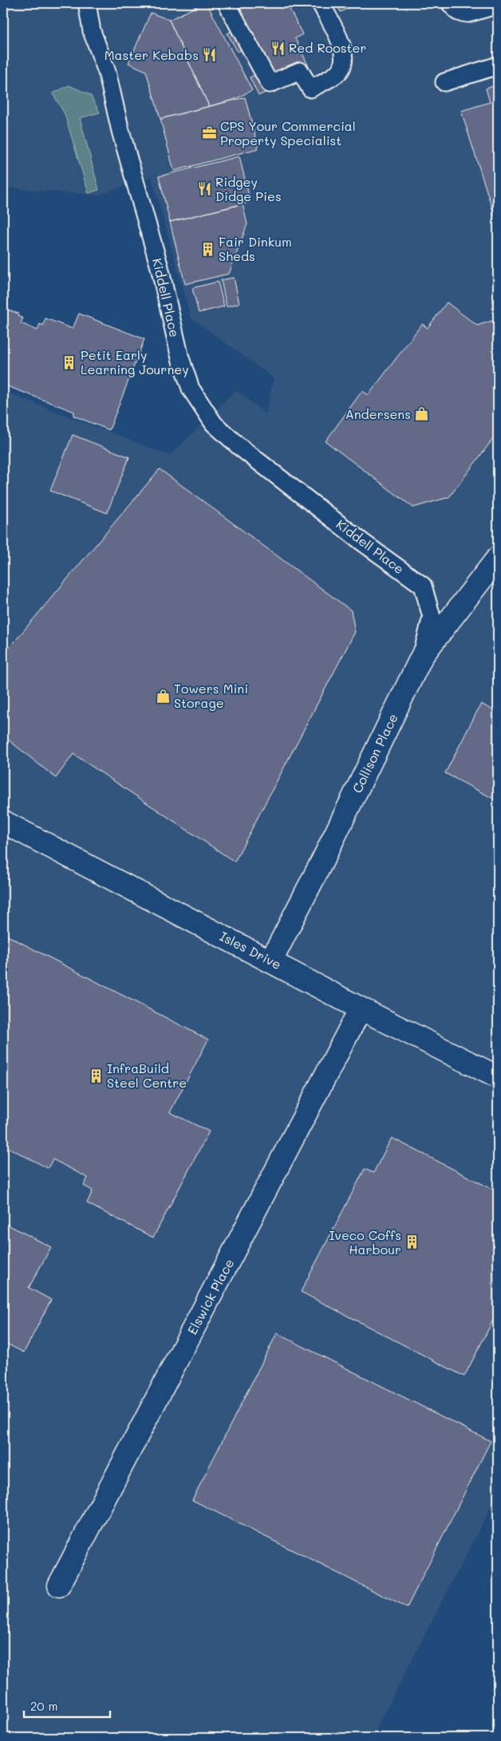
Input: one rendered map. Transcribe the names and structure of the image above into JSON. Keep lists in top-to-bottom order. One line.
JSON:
{"streets":{"street":["Collison Place","Isles Drive","Elswick Place"],"lane":["Kiddell Place"]},"crossings":[["Kiddell Place","Collison Place"],["Collison Place","Isles Drive"],["Isles Drive","Elswick Place"]],"places":{"restaurant":["Red Rooster","Master Kebabs","Ridgey Didge Pies"],"office":["CPS Your Commercial Property Specialist"],"building":["Fair Dinkum Sheds","Petit Early Learning Journey","InfraBuild Steel Centre","Iveco Coffs Harbour"],"shop":["Andersens","Towers Mini Storage"]},"scale_bar":"20 m"}
